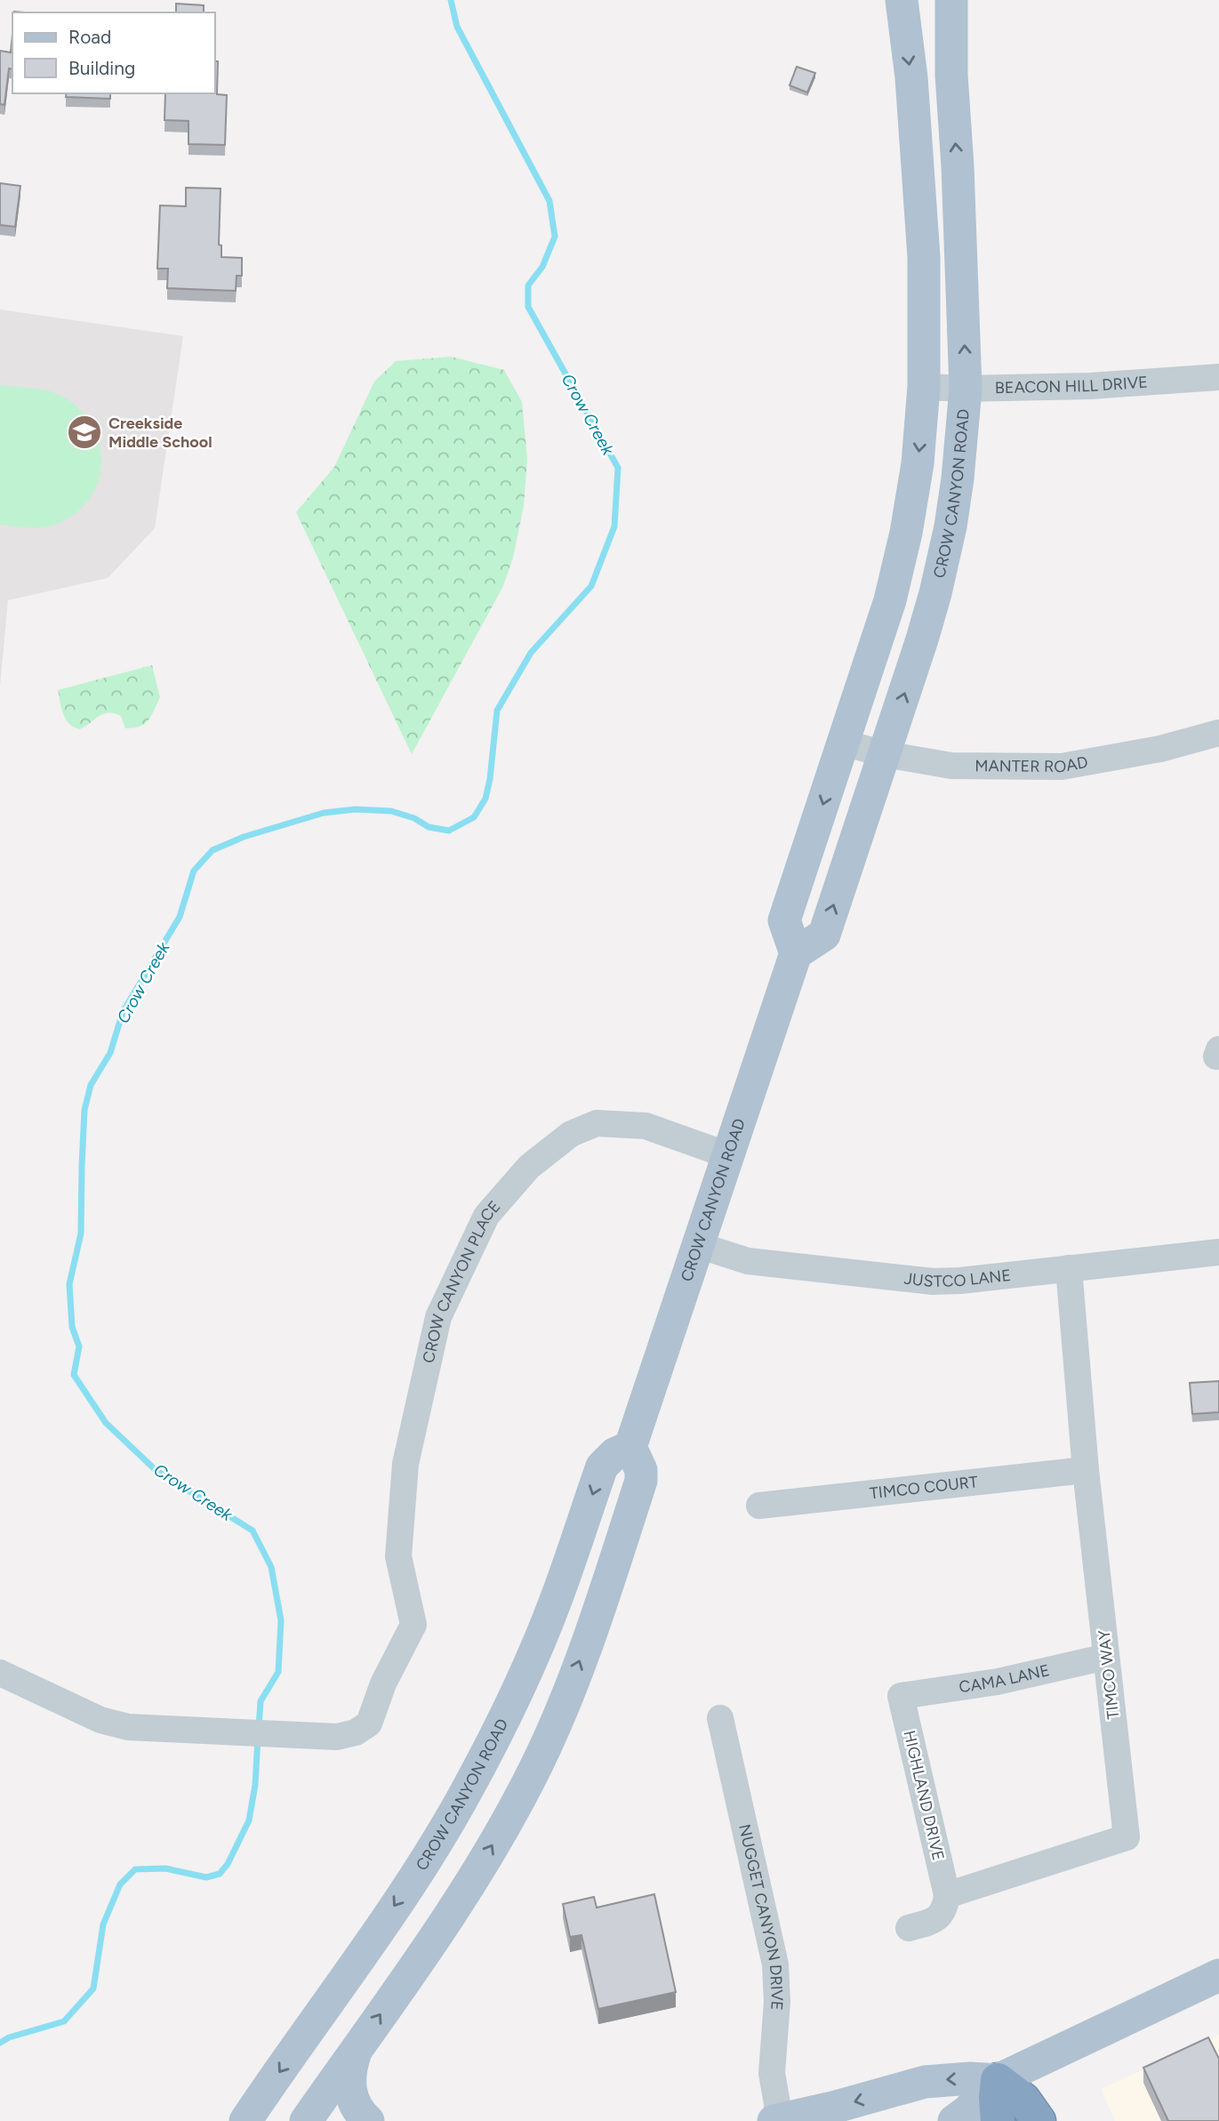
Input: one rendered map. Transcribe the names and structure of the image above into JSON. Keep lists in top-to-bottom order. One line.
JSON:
{"streets":{"main road":["CROW CANYON ROAD"],"street":["BEACON HILL DRIVE","MANTER ROAD","JUSTCO LANE","CROW CANYON PLACE","TIMCO COURT","TIMCO WAY","CAMA LANE","HIGHLAND DRIVE","NUGGET CANYON DRIVE"]},"crossings":[["BEACON HILL DRIVE","CROW CANYON ROAD"],["CROW CANYON ROAD","MANTER ROAD"],["CROW CANYON ROAD","JUSTCO LANE"],["CROW CANYON ROAD","CROW CANYON PLACE"],["JUSTCO LANE","TIMCO WAY"],["TIMCO COURT","TIMCO WAY"],["TIMCO WAY","CAMA LANE"],["TIMCO WAY","HIGHLAND DRIVE"],["CAMA LANE","HIGHLAND DRIVE"]],"water":["Crow Creek"],"places":{"school or university":["Creekside Middle School"]},"legend":["Road","Building"]}
